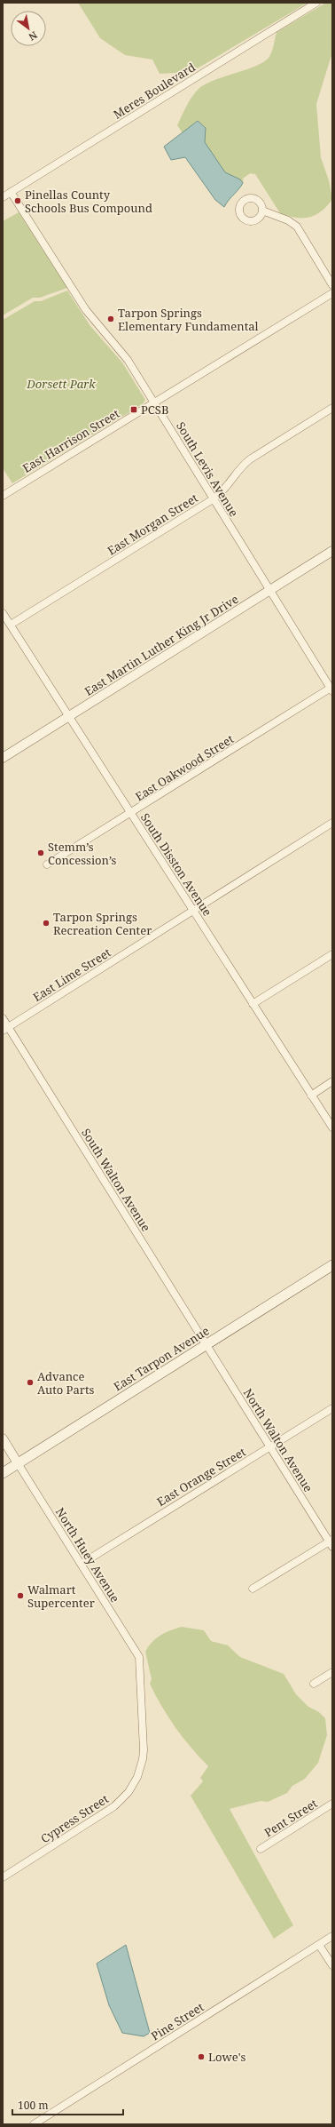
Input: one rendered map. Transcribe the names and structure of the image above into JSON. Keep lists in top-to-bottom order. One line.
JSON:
{"streets":{"main road":["East Tarpon Avenue"],"street":["Meres Boulevard","East Harrison Street","South Levis Avenue","East Morgan Street","East Martin Luther King Jr Drive","East Oakwood Street","South Disston Avenue","East Lime Street","South Walton Avenue","North Walton Avenue","East Orange Street","North Huey Avenue","Pent Street","Cypress Street","Pine Street"]},"crossings":[["Meres Boulevard","South Levis Avenue"],["East Harrison Street","South Levis Avenue"],["South Levis Avenue","East Morgan Street"],["South Levis Avenue","East Martin Luther King Jr Drive"],["South Levis Avenue","East Oakwood Street"],["East Morgan Street","South Disston Avenue"],["East Martin Luther King Jr Drive","South Disston Avenue"],["East Oakwood Street","South Disston Avenue"],["South Disston Avenue","East Lime Street"],["East Lime Street","South Walton Avenue"],["South Walton Avenue","East Tarpon Avenue"],["South Walton Avenue","North Walton Avenue"],["East Tarpon Avenue","North Walton Avenue"],["East Tarpon Avenue","North Huey Avenue"],["North Walton Avenue","East Orange Street"],["East Orange Street","North Huey Avenue"],["North Huey Avenue","Cypress Street"]],"parks":["Dorsett Park"],"places":{"other":["Pinellas County Schools Bus Compound","Tarpon Springs Elementary Fundamental","Stemm’s Concession’s","Tarpon Springs Recreation Center","Advance Auto Parts","Walmart Supercenter","Lowe's"],"transit":["PCSB"]},"scale_bar":"100 m","north":"bottom right"}
